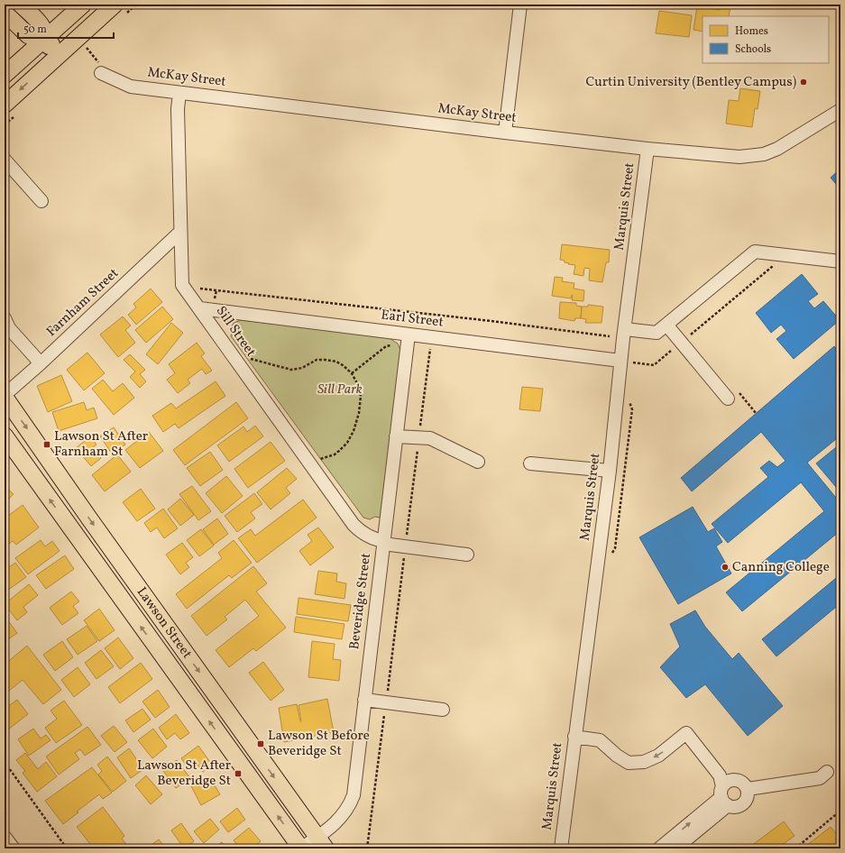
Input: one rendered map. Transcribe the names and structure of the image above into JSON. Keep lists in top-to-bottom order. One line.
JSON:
{"streets":{"main road":["Lawson Street"],"street":["McKay Street","Marquis Street","Farnham Street","Earl Street","Sill Street","Beveridge Street"]},"crossings":[["McKay Street","Marquis Street"],["McKay Street","Sill Street"],["Marquis Street","Earl Street"],["Farnham Street","Sill Street"],["Farnham Street","Lawson Street"],["Earl Street","Sill Street"],["Earl Street","Beveridge Street"],["Sill Street","Beveridge Street"],["Beveridge Street","Lawson Street"]],"parks":["Sill Park"],"places":{"other":["Curtin University (Bentley Campus)","Canning College"],"transit":["Lawson St After Farnham St","Lawson St Before Beveridge St","Lawson St After Beveridge St"]},"legend":["Homes","Schools"],"scale_bar":"50 m"}
